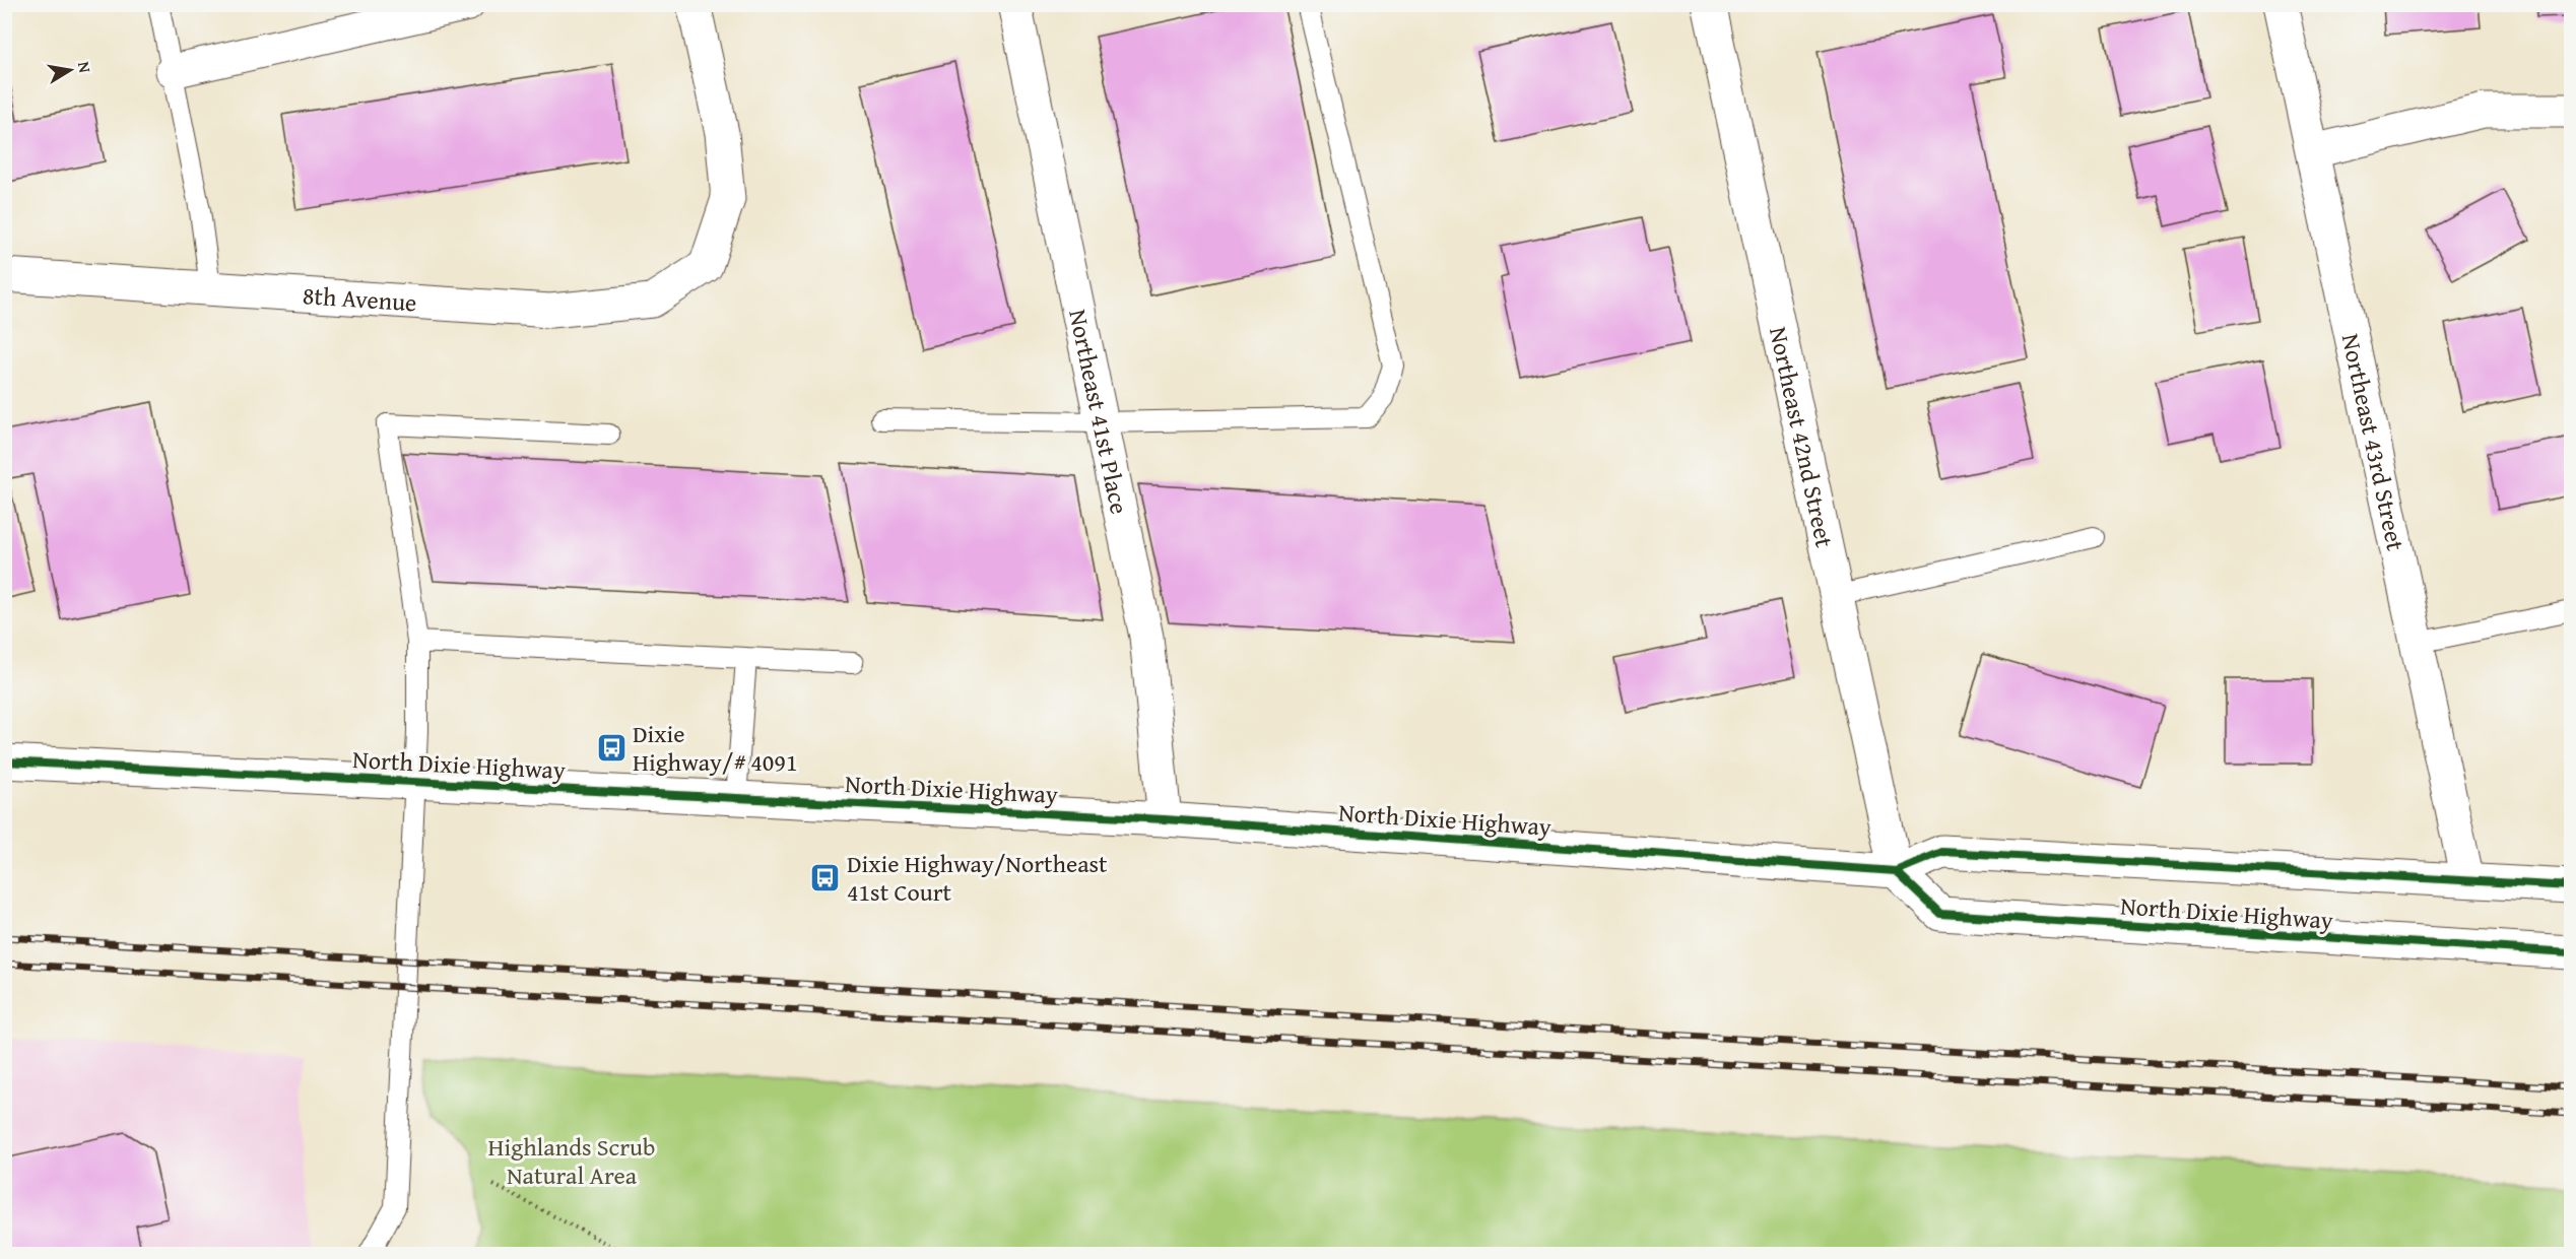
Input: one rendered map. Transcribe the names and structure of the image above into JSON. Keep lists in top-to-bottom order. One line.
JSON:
{"streets":{"street":["8th Avenue","Northeast 41st Place","Northeast 42nd Street","Northeast 43rd Street","North Dixie Highway"]},"crossings":[["Northeast 41st Place","North Dixie Highway"],["Northeast 42nd Street","North Dixie Highway"],["Northeast 43rd Street","North Dixie Highway"]],"parks":["Highlands Scrub Natural Area"],"places":{"bus stop":["Dixie Highway/# 4091","Dixie Highway/Northeast 41st Court"]},"north":"right"}
